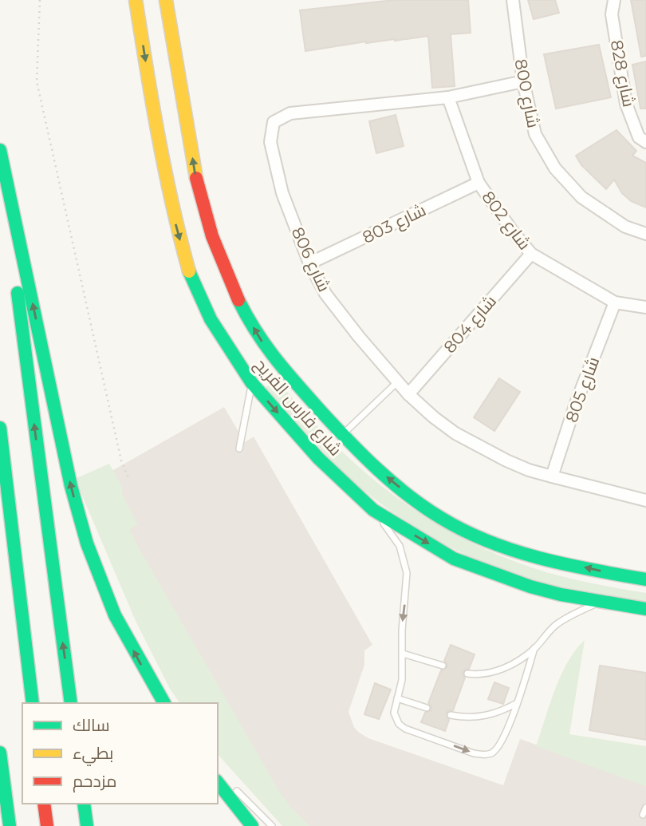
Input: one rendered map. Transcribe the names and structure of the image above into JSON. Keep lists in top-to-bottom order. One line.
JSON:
{"streets":{"main road":["شارع فارس الفريح"],"street":["شارع 828","شارع 800","شارع 802","شارع 803","شارع 806","شارع 804","شارع 805"]},"crossings":[["شارع 800","شارع 806"],["شارع 802","شارع 803"],["شارع 802","شارع 806"],["شارع 802","شارع 804"],["شارع 802","شارع 805"],["شارع 803","شارع 806"],["شارع 806","شارع 804"],["شارع 806","شارع 805"]],"legend":["سالك","بطيء","مزدحم"]}
